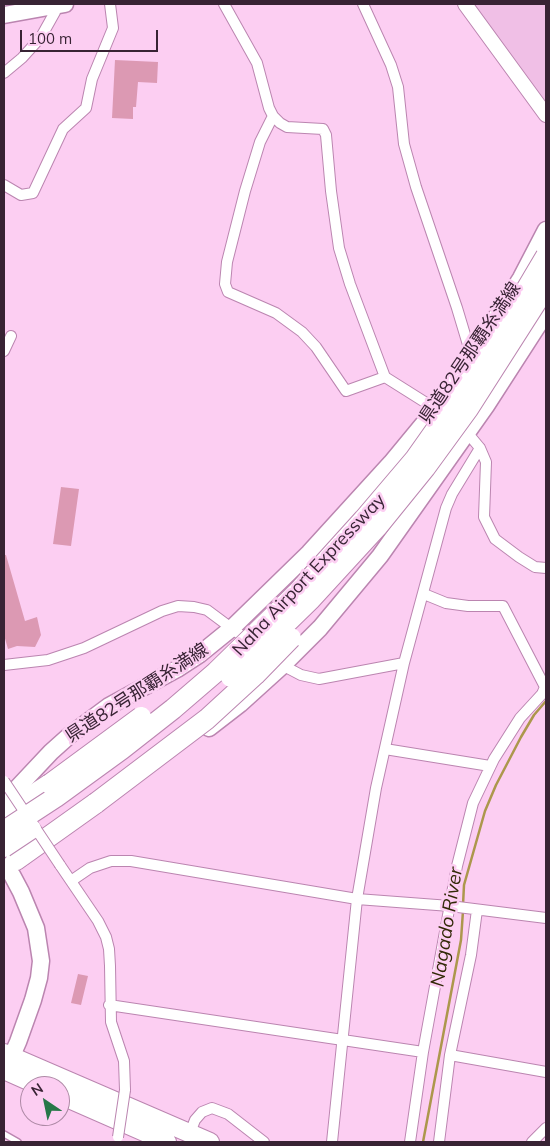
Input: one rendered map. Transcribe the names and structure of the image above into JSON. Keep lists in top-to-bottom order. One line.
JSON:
{"streets":{"highway":["Naha Airport Expressway"],"main road":["県道82号那覇糸満線"]},"water":["Nagado River"],"scale_bar":"100 m","north":"top left"}
